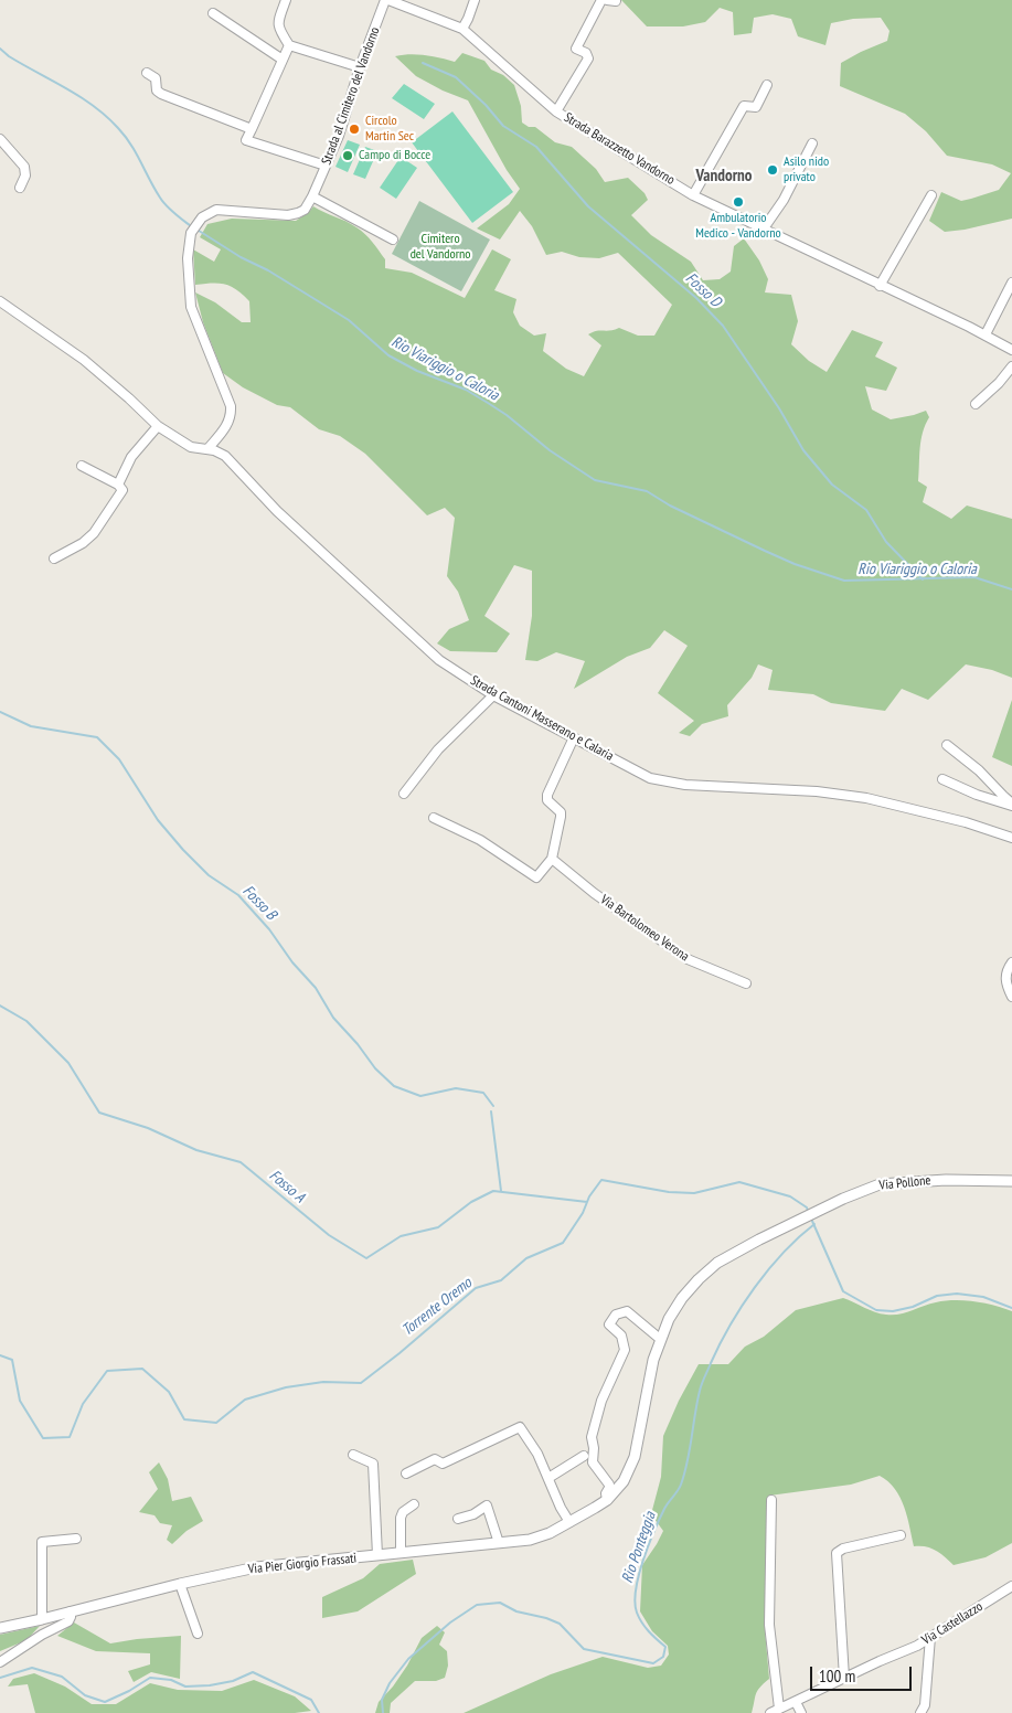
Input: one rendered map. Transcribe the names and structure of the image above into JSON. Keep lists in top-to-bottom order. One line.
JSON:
{"streets":{"street":["Strada al Cimitero del Vandorno","Strada Barazzetto Vandorno","Strada Cantoni Masserano e Calaria","Via Bartolomeo Verona","Via Pollone","Via Pier Giorgio Frassati","Via Castellazzo"]},"crossings":[["Strada al Cimitero del Vandorno","Strada Barazzetto Vandorno"],["Strada al Cimitero del Vandorno","Strada Cantoni Masserano e Calaria"],["Via Pollone","Via Pier Giorgio Frassati"]],"districts":["Vandorno"],"water":["Fosso D","Rio Viariggio o Caloria","Fosso B","Fosso A","Torrente Oremo","Rio Ponteggia"],"parks":["Cimitero del Vandorno"],"places":["Circolo Martin Sec","Campo di Bocce","Asilo nido privato","Ambulatorio Medico - Vandorno"],"scale_bar":"100 m"}
